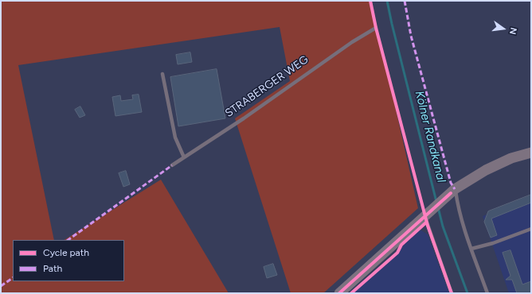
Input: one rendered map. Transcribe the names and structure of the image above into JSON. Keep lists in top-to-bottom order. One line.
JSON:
{"streets":{"lane":["STRABERGER WEG"]},"water":["Kölner Randkanal"],"legend":["Cycle path","Path"],"north":"right"}
